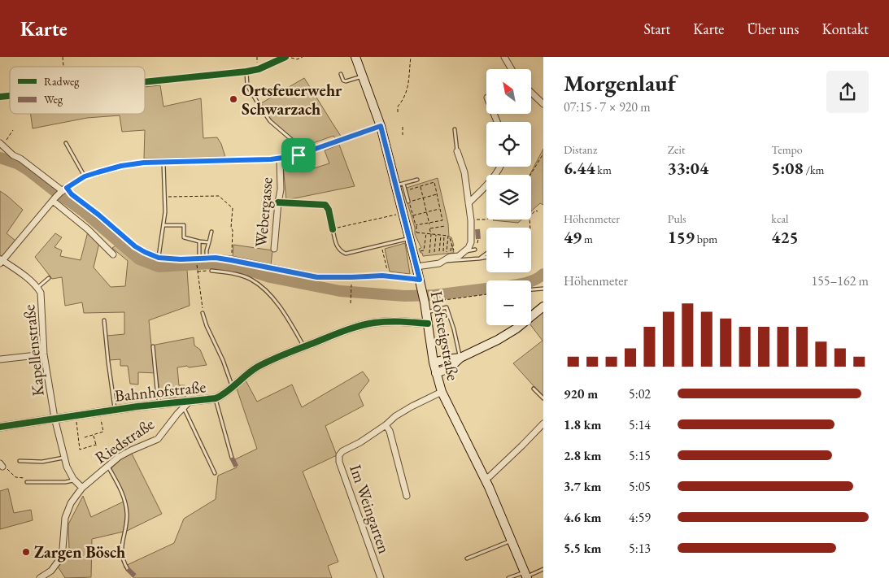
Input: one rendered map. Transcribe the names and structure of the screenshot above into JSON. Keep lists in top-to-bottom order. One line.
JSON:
{"streets":{"main road":["Hofsteigstraße"],"street":["Webergasse","Kapellenstraße","Bahnhofstraße","Riedstraße","Im Weingarten"]},"crossings":[["Hofsteigstraße","Bahnhofstraße"],["Hofsteigstraße","Im Weingarten"],["Kapellenstraße","Bahnhofstraße"],["Kapellenstraße","Riedstraße"],["Bahnhofstraße","Riedstraße"]],"places":["Ortsfeuerwehr Schwarzach","Zargen Bösch"],"legend":["Radweg","Weg"],"north":"top left","page":{"header":"Karte","nav":["Start","Karte","Über uns","Kontakt"],"heading":["Morgenlauf","07:15 · 7 × 920 m"],"map_buttons":["+","−"],"stats":[["Distanz","6.44 km"],["Zeit","33:04"],["Tempo","5:08 /km"],["Höhenmeter","49 m"],["Puls","159 bpm"],["kcal","425"]],"chart":["Höhenmeter","155–162 m"],"list":[{"name":"920 m","note":"5:02"},{"name":"1.8 km","note":"5:14"},{"name":"2.8 km","note":"5:15"},{"name":"3.7 km","note":"5:05"},{"name":"4.6 km","note":"4:59"},{"name":"5.5 km","note":"5:13"}]}}
